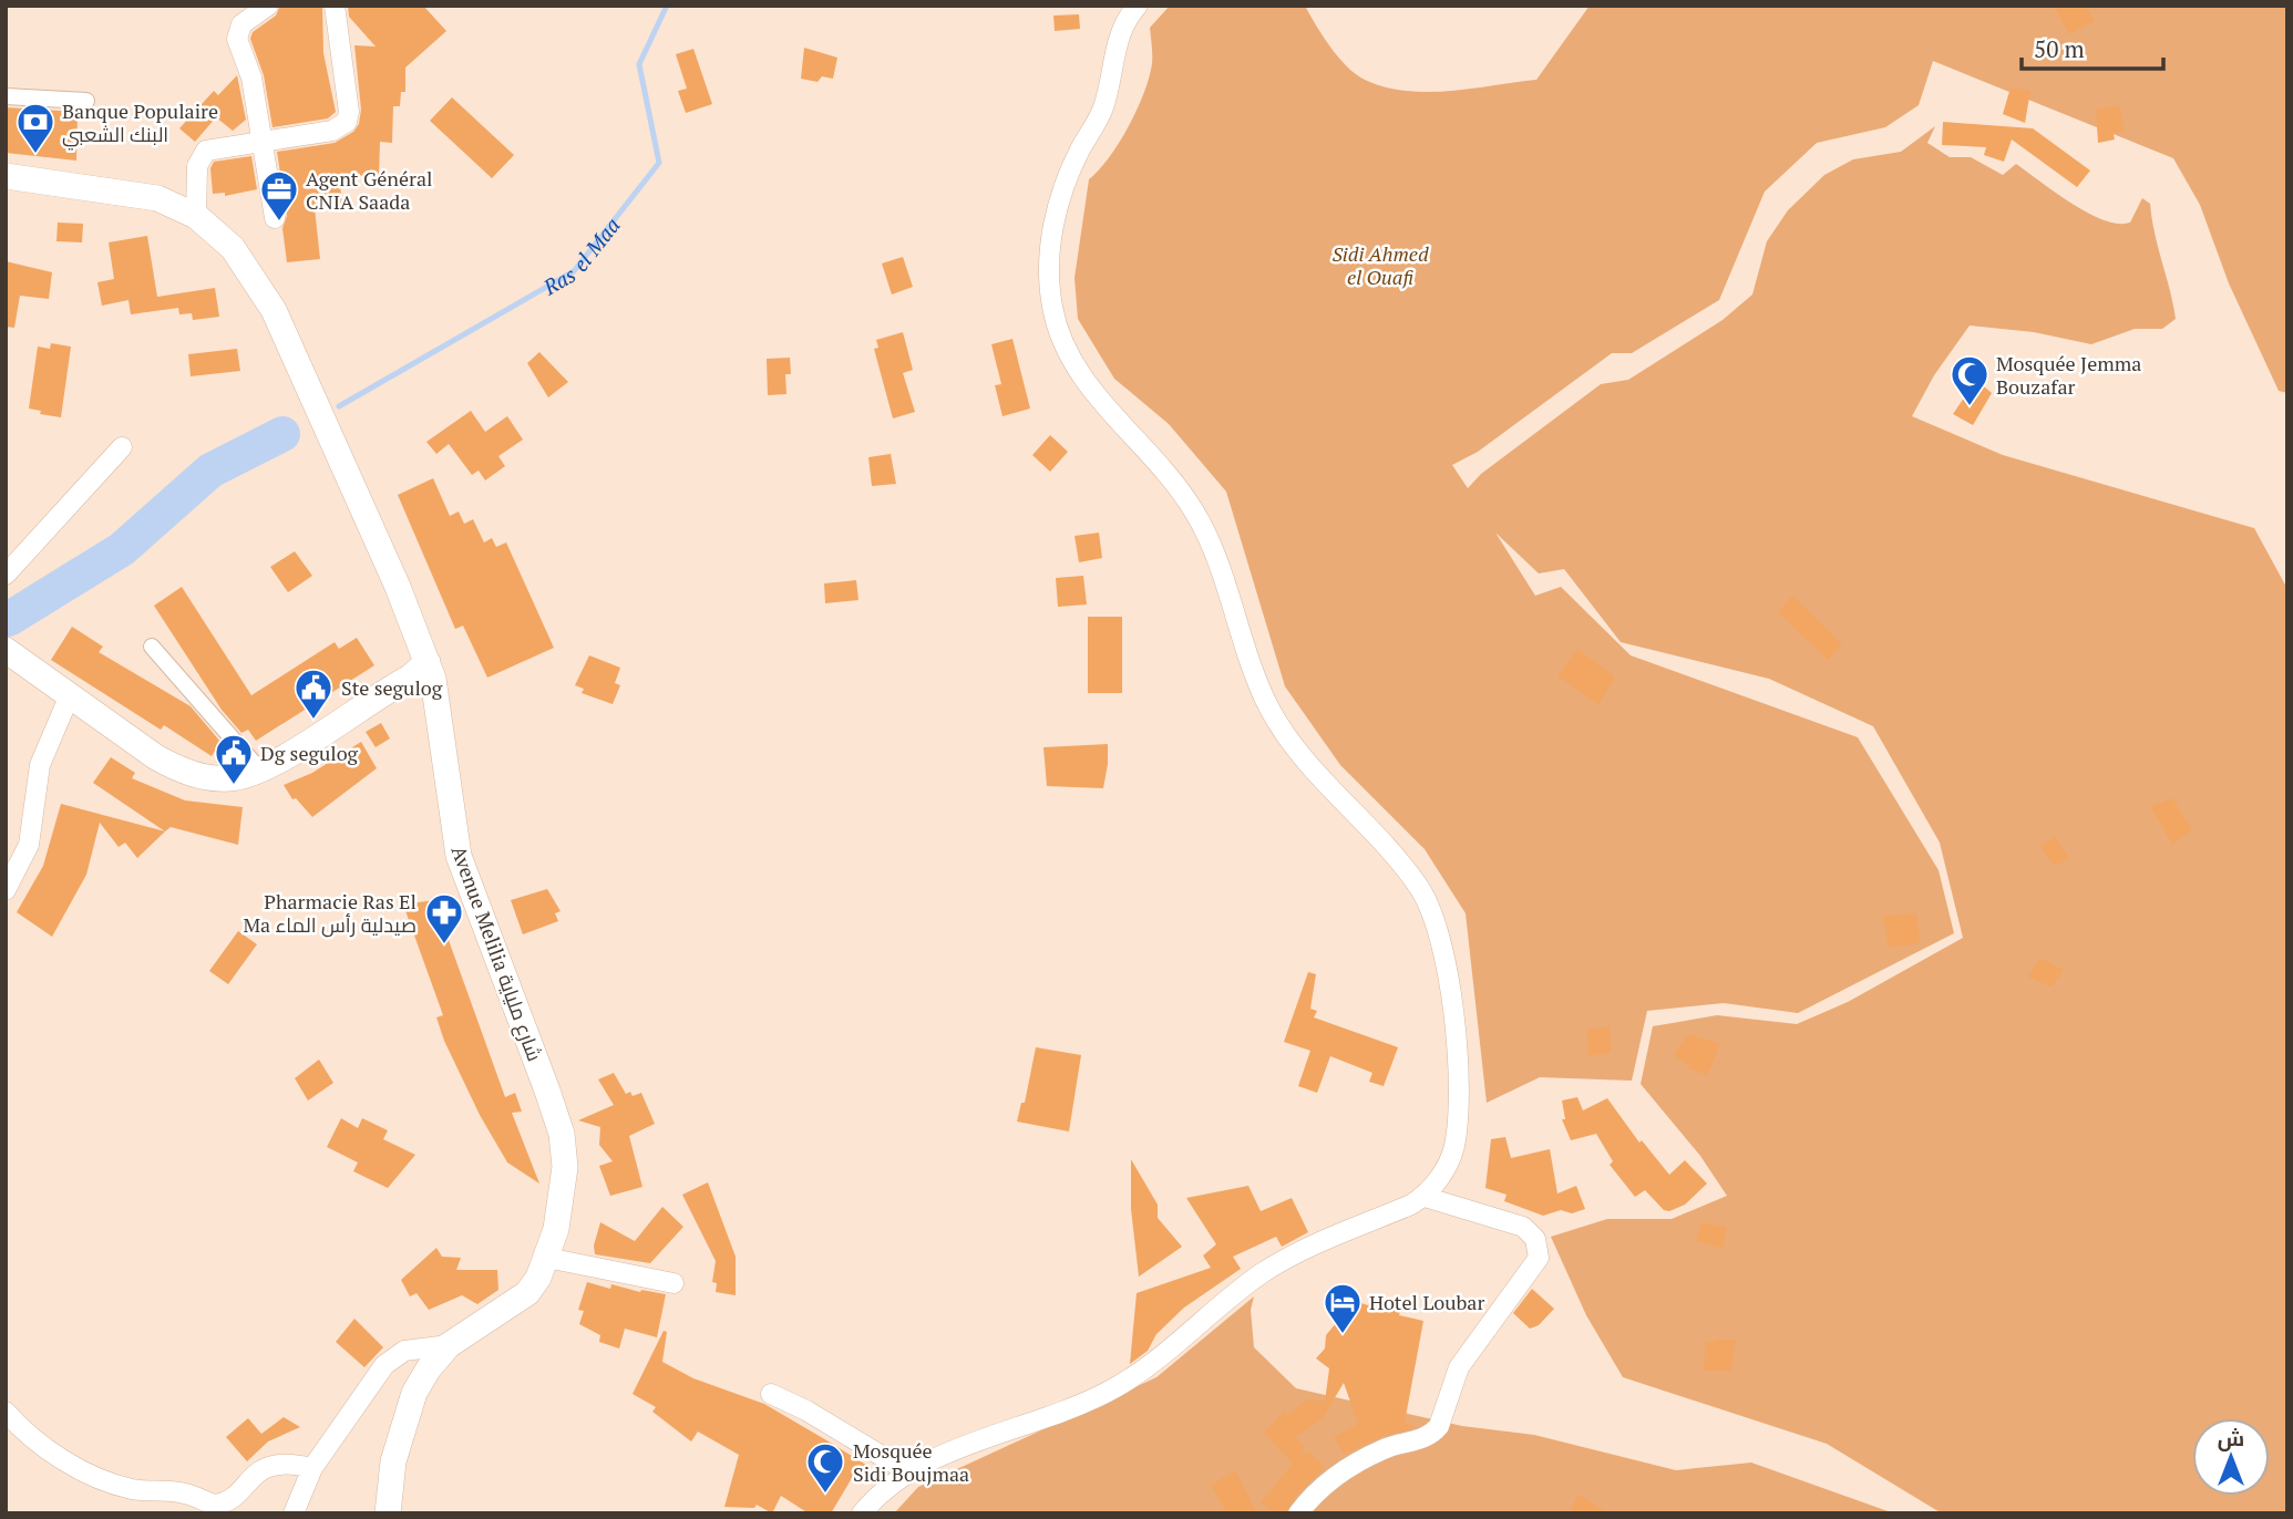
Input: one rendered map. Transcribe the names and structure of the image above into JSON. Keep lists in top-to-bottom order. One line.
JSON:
{"streets":{"street":["Avenue Melilia شارع ملياية"]},"water":["Ras el Maa"],"parks":["Sidi Ahmed el Ouafi"],"places":{"bank":["Banque Populaire البنك الشعبي"],"office":["Agent Général CNIA Saada"],"mosque":["Mosquée Jemma Bouzafar","Mosquée Sidi Boujmaa"],"public building":["Ste segulog","Dg segulog"],"pharmacy":["Pharmacie Ras El Ma صيدلية رأس الماء"],"hotel":["Hotel Loubar"]},"scale_bar":"50 m","north":"top"}
